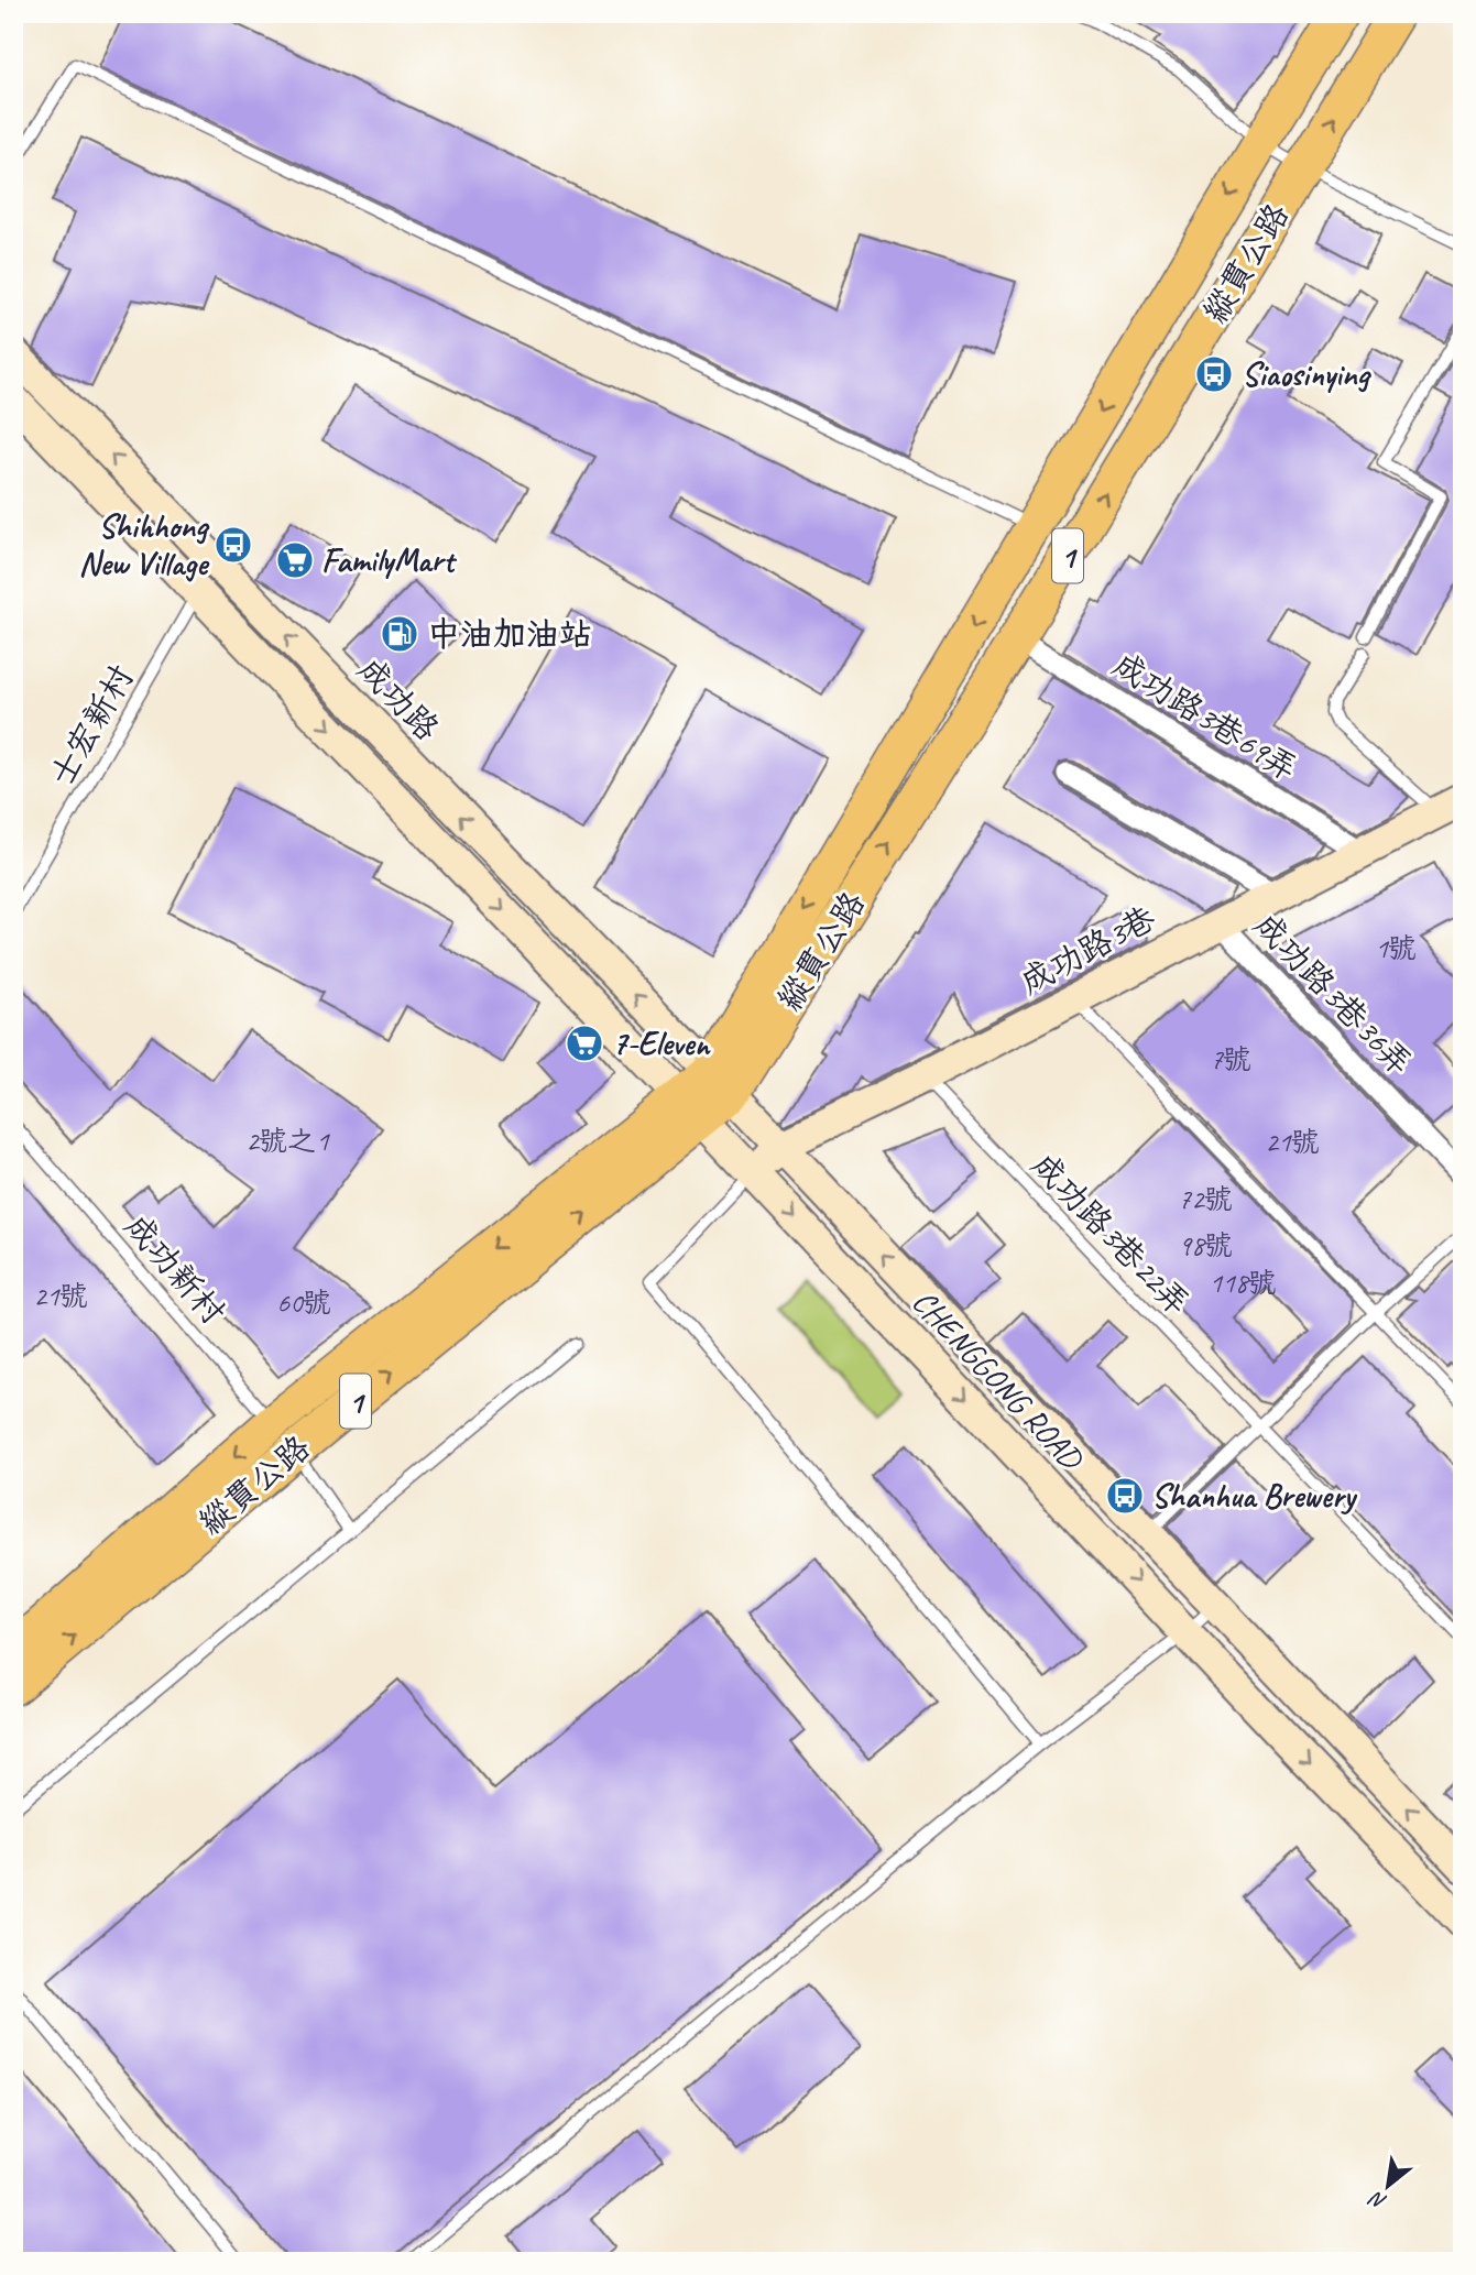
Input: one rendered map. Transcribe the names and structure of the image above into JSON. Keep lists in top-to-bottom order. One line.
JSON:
{"streets":{"main road":["縱貫公路","1","成功路","成功路3巷","CHENGGONG ROAD"],"street":["成功路3巷69弄","成功路3巷36弄"],"lane":["士宏新村","成功路3巷22弄","成功新村"]},"crossings":[["縱貫公路","成功路"],["縱貫公路","成功路3巷69弄"],["縱貫公路","成功新村"],["縱貫公路","CHENGGONG ROAD"],["成功路","士宏新村"],["成功路","CHENGGONG ROAD"],["成功路3巷69弄","成功路3巷"],["成功路3巷","成功路3巷36弄"],["成功路3巷","成功路3巷22弄"],["成功路3巷","CHENGGONG ROAD"]],"places":{"bus stop":["Siaosinying","Shihhong New Village","Shanhua Brewery"],"supermarket":["FamilyMart","7-Eleven"],"fuel station":["中油加油站"]},"house_numbers":["1號","7號","2號之1","21號","72號","98號","118號","21號","60號"],"north":"bottom left"}
